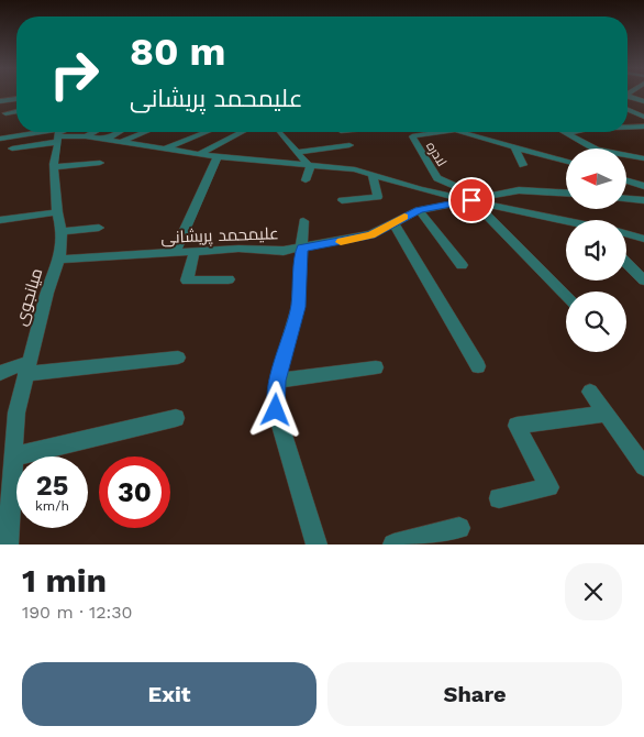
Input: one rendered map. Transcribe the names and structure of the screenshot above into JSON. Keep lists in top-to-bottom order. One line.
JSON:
{"streets":{"street":["لادره","علیمحمد پریشانی","میانجوی"]},"crossings":[["لادره","علیمحمد پریشانی"],["علیمحمد پریشانی","میانجوی"]],"north":"left","page":{"turn":["80 m","علیمحمد پریشانی"],"speed":"25 km/h","limit":"30","heading":["1 min","190 m · 12:30"],"buttons":["Exit","Share"]}}
